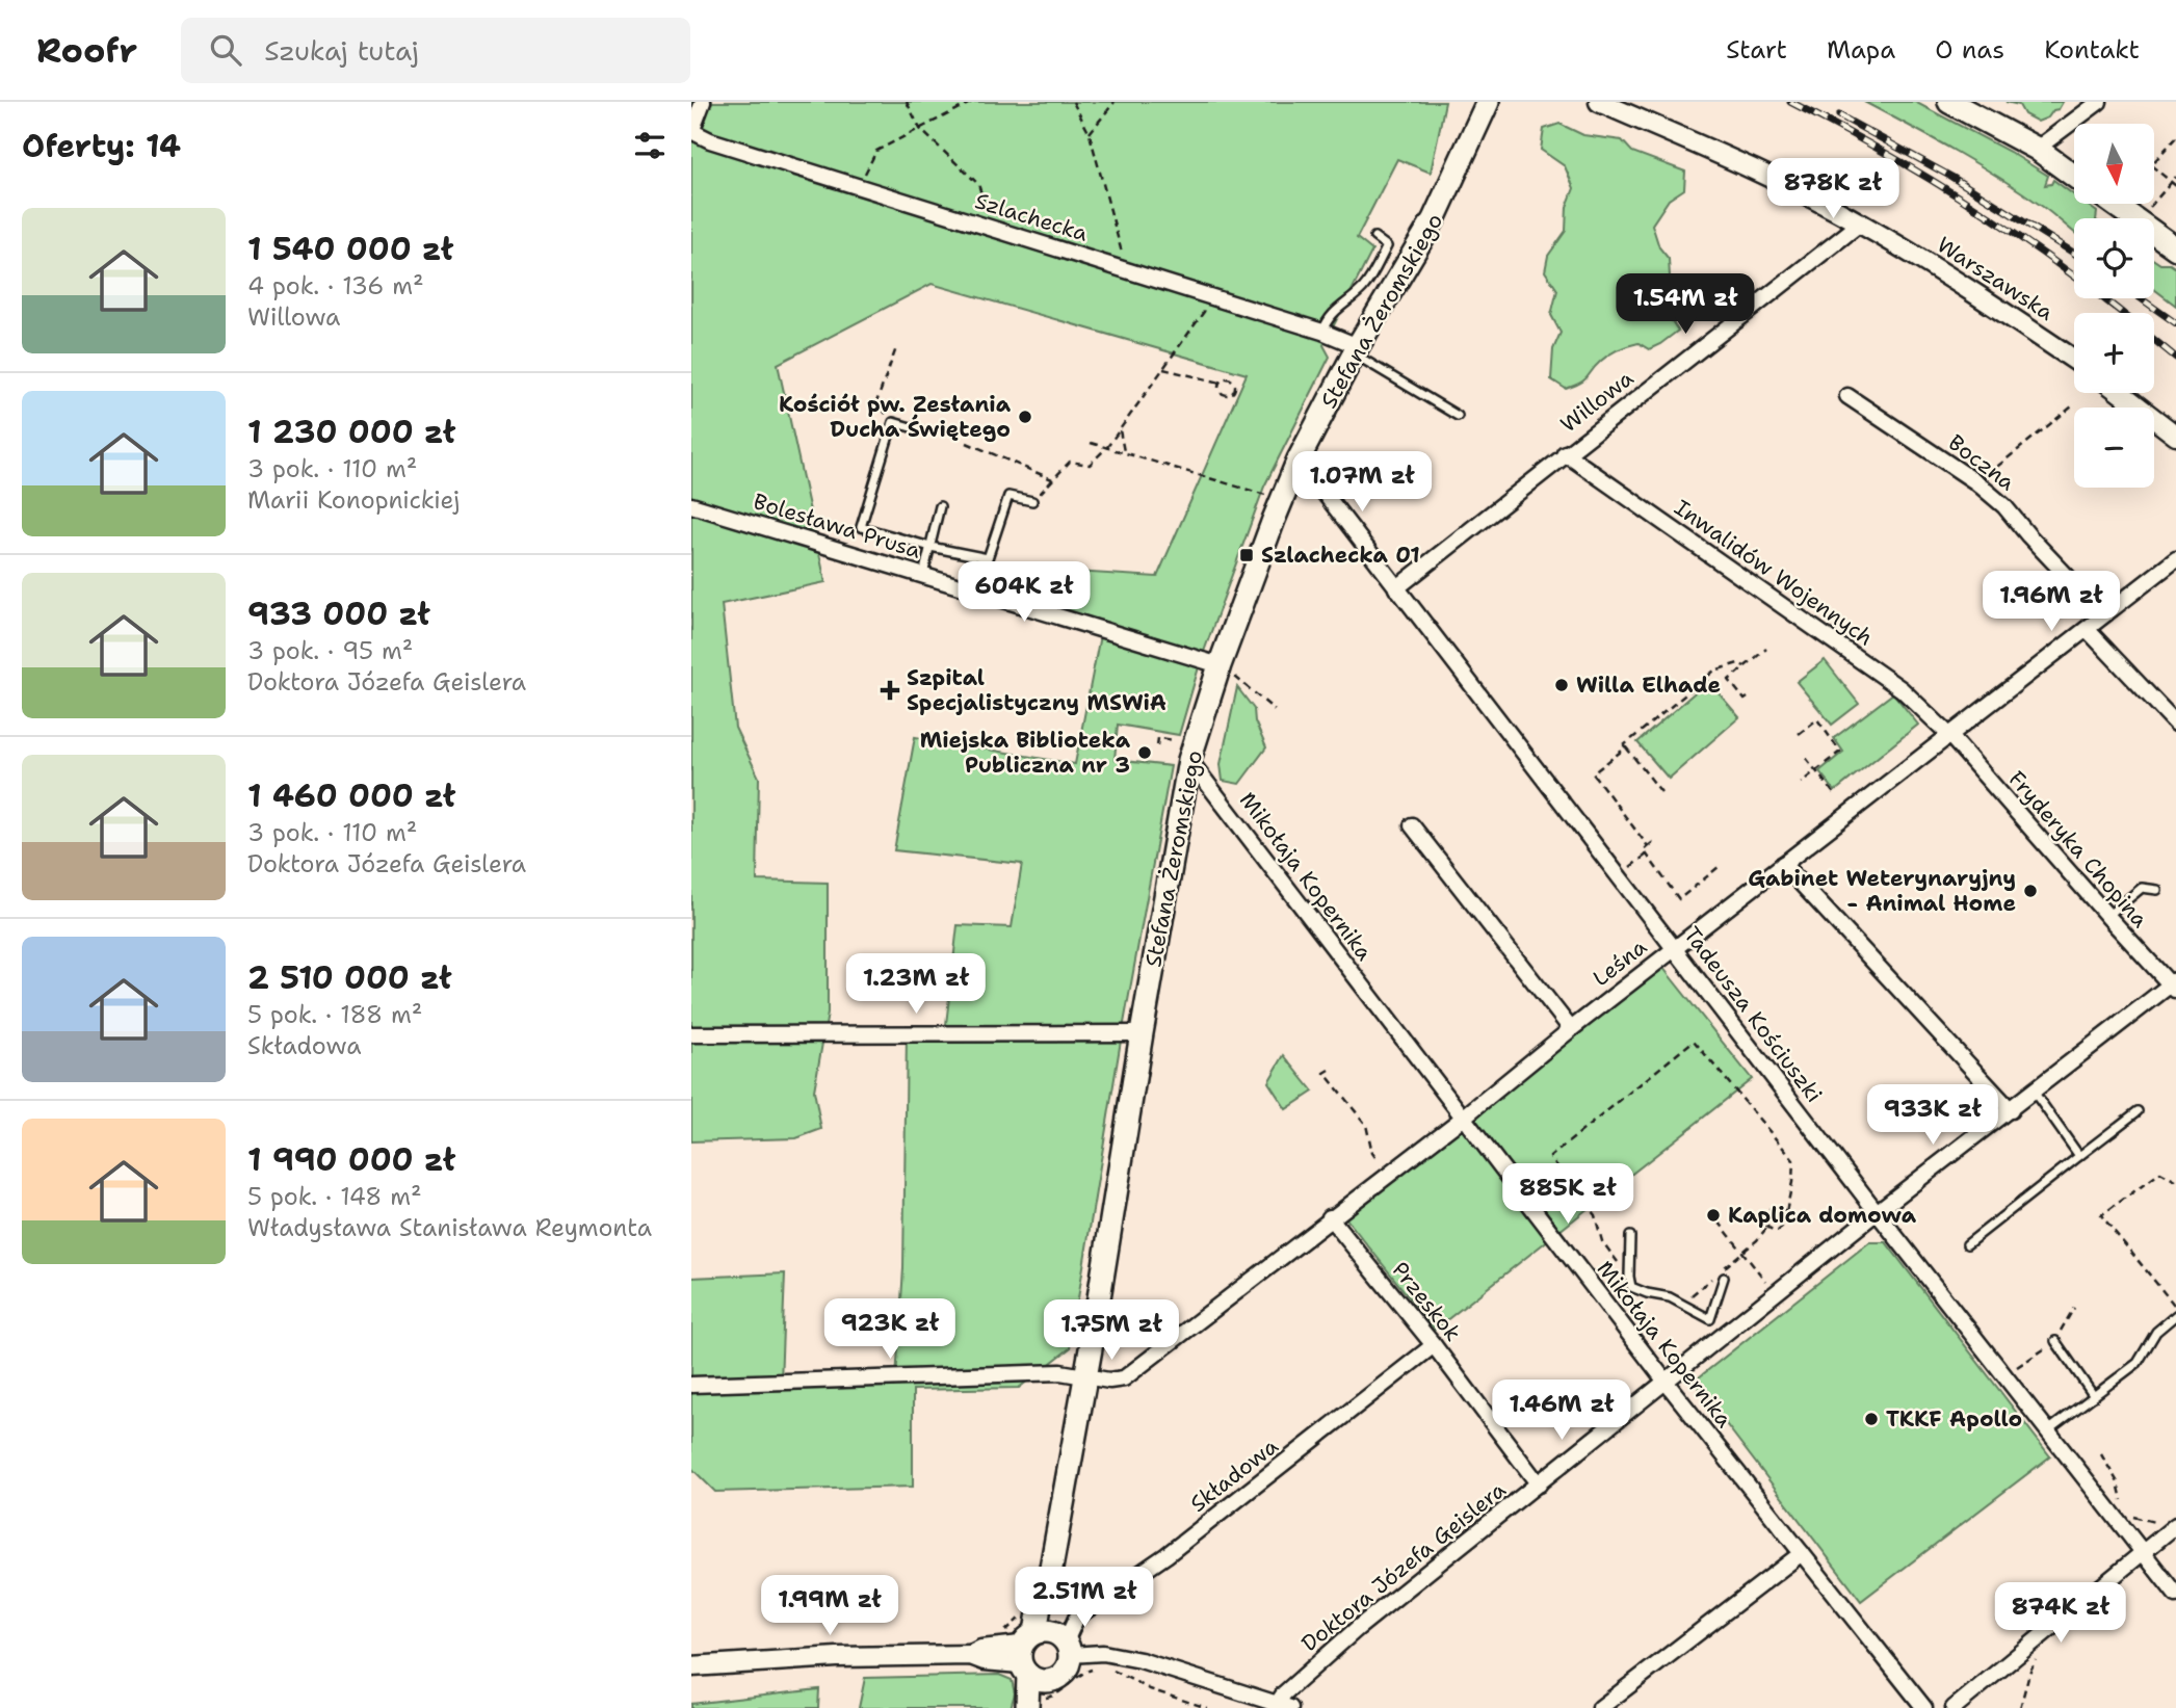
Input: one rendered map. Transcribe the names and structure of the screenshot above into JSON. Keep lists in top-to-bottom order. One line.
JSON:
{"streets":{"main road":["Stefana Żeromskiego"],"street":["Szlachecka","Warszawska","Willowa","Boczna","Bolesława Prusa","Inwalidów Wojennych","Fryderyka Chopina","Mikołaja Kopernika","Leśna","Tadeusza Kościuszki","Przeskok","Składowa","Doktora Józefa Geislera"]},"crossings":[["Szlachecka","Stefana Żeromskiego"],["Warszawska","Willowa"],["Stefana Żeromskiego","Bolesława Prusa"],["Stefana Żeromskiego","Mikołaja Kopernika"],["Stefana Żeromskiego","Leśna"],["Stefana Żeromskiego","Tadeusza Kościuszki"],["Stefana Żeromskiego","Składowa"],["Willowa","Inwalidów Wojennych"],["Willowa","Tadeusza Kościuszki"],["Boczna","Leśna"],["Inwalidów Wojennych","Fryderyka Chopina"],["Inwalidów Wojennych","Leśna"],["Fryderyka Chopina","Leśna"],["Fryderyka Chopina","Doktora Józefa Geislera"],["Mikołaja Kopernika","Leśna"],["Mikołaja Kopernika","Doktora Józefa Geislera"],["Leśna","Tadeusza Kościuszki"],["Leśna","Przeskok"],["Tadeusza Kościuszki","Doktora Józefa Geislera"],["Przeskok","Składowa"],["Przeskok","Doktora Józefa Geislera"]],"places":{"other":["Kościół pw. Zesłania Ducha Świętego","Willa Elhade","Miejska Biblioteka Publiczna nr 3","Gabinet Weterynaryjny - Animal Home","Kaplica domowa","TKKF Apollo"],"transit":["Szlachecka 01"],"health":["Szpital Specjalistyczny MSWiA"]},"north":"bottom","page":{"header":"Roofr","search":"Szukaj tutaj","nav":["Start","Mapa","O nas","Kontakt"],"heading":"Oferty: 14","map_buttons":["+","−"],"price":["878K zł","1.54M zł","1.07M zł","604K zł","1.96M zł","1.23M zł","933K zł","885K zł","923K zł","1.75M zł","1.46M zł","2.51M zł","1.99M zł","874K zł"],"list":[{"name":"1 540 000 zł","note":"4 pok. · 136 m² · Willowa"},{"name":"1 230 000 zł","note":"3 pok. · 110 m² · Marii Konopnickiej"},{"name":"933 000 zł","note":"3 pok. · 95 m² · Doktora Józefa Geislera"},{"name":"1 460 000 zł","note":"3 pok. · 110 m² · Doktora Józefa Geislera"},{"name":"2 510 000 zł","note":"5 pok. · 188 m² · Składowa"},{"name":"1 990 000 zł","note":"5 pok. · 148 m² · Władysława Stanisława Reymonta"}]}}
